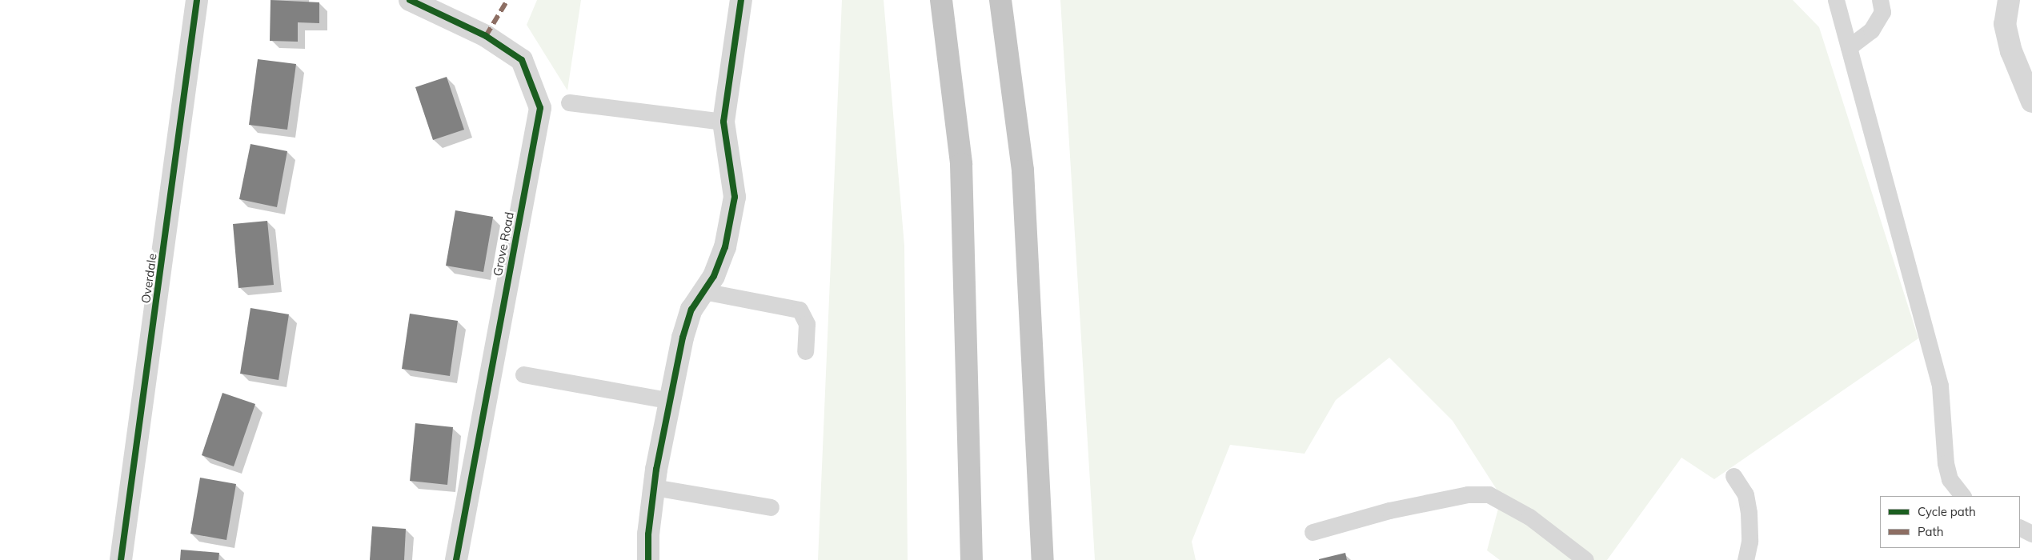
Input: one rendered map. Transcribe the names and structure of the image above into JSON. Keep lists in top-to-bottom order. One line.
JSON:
{"streets":{"street":["Grove Road","Overdale"]},"legend":["Cycle path","Path"]}
